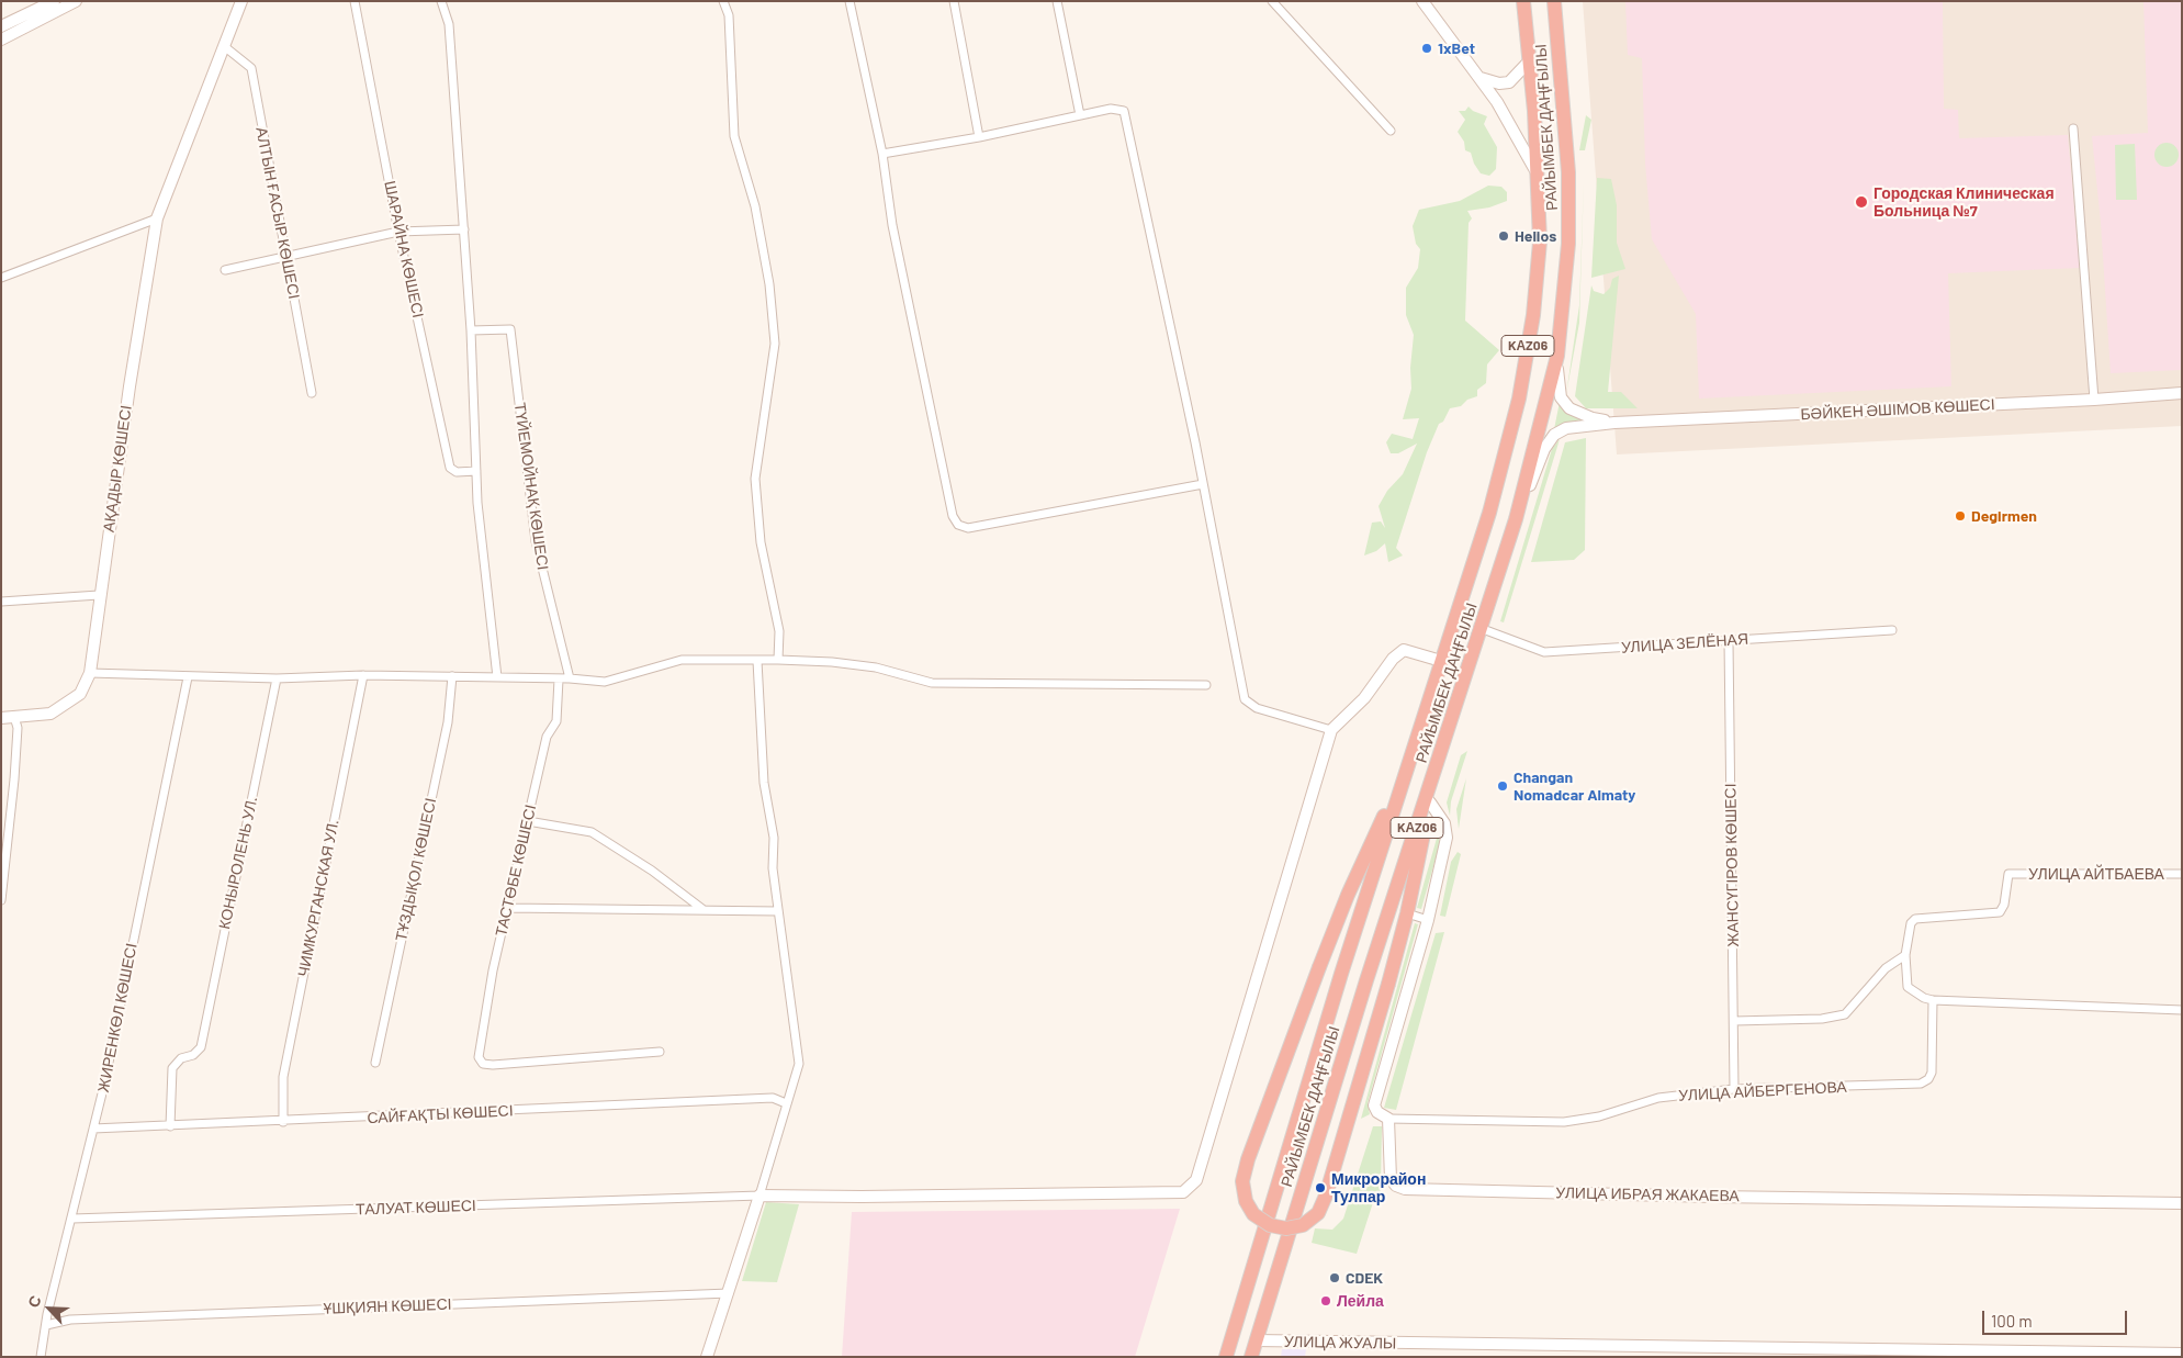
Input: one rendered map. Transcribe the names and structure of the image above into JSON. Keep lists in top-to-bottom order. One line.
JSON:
{"streets":{"highway":["РАЙЫМБЕК ДАҢҒЫЛЫ","KАZ06"],"street":["АЛТЫН ҒАСЫР КӨШЕСІ","ШАРАЙНА КӨШЕСІ","БӘЙКЕН ӘШІМОВ КӨШЕСІ","АҚАДЫР КӨШЕСІ","ТҮЙЕМОЙНАҚ КӨШЕСІ","УЛИЦА ЗЕЛЁНАЯ","КОНЫРОЛЕНЬ УЛ.","ЖАНСҮГІРОВ КӨШЕСІ","ТҰЗДЫҚОЛ КӨШЕСІ","ТАСТӨБЕ КӨШЕСІ","УЛИЦА АЙТБАЕВА","ЧИМКУРГАНСКАЯ УЛ.","ЖИРЕНКӨЛ КӨШЕСІ","УЛИЦА АЙБЕРГЕНОВА","САЙҒАҚТЫ КӨШЕСІ","УЛИЦА ИБРАЯ ЖАКАЕВА","ТАЛУАТ КӨШЕСІ","ҰШҚИЯН КӨШЕСІ","УЛИЦА ЖУАЛЫ"]},"crossings":[["РАЙЫМБЕК ДАҢҒЫЛЫ","УЛИЦА ЗЕЛЁНАЯ"],["РАЙЫМБЕК ДАҢҒЫЛЫ","УЛИЦА ЖУАЛЫ"],["АЛТЫН ҒАСЫР КӨШЕСІ","АҚАДЫР КӨШЕСІ"],["УЛИЦА ЗЕЛЁНАЯ","ЖАНСҮГІРОВ КӨШЕСІ"],["КОНЫРОЛЕНЬ УЛ.","САЙҒАҚТЫ КӨШЕСІ"],["ЖАНСҮГІРОВ КӨШЕСІ","УЛИЦА АЙБЕРГЕНОВА"],["УЛИЦА АЙТБАЕВА","УЛИЦА АЙБЕРГЕНОВА"],["ЧИМКУРГАНСКАЯ УЛ.","САЙҒАҚТЫ КӨШЕСІ"],["ЖИРЕНКӨЛ КӨШЕСІ","САЙҒАҚТЫ КӨШЕСІ"],["ЖИРЕНКӨЛ КӨШЕСІ","ТАЛУАТ КӨШЕСІ"],["ЖИРЕНКӨЛ КӨШЕСІ","ҰШҚИЯН КӨШЕСІ"],["УЛИЦА АЙБЕРГЕНОВА","УЛИЦА ИБРАЯ ЖАКАЕВА"]],"places":["1xBet","Городская Клиническая Больница №7","Helios","Degirmen","Changan Nomadcar Almaty","Микрорайон Тулпар","CDEK","Лейла"],"scale_bar":"100 m","north":"top left"}
